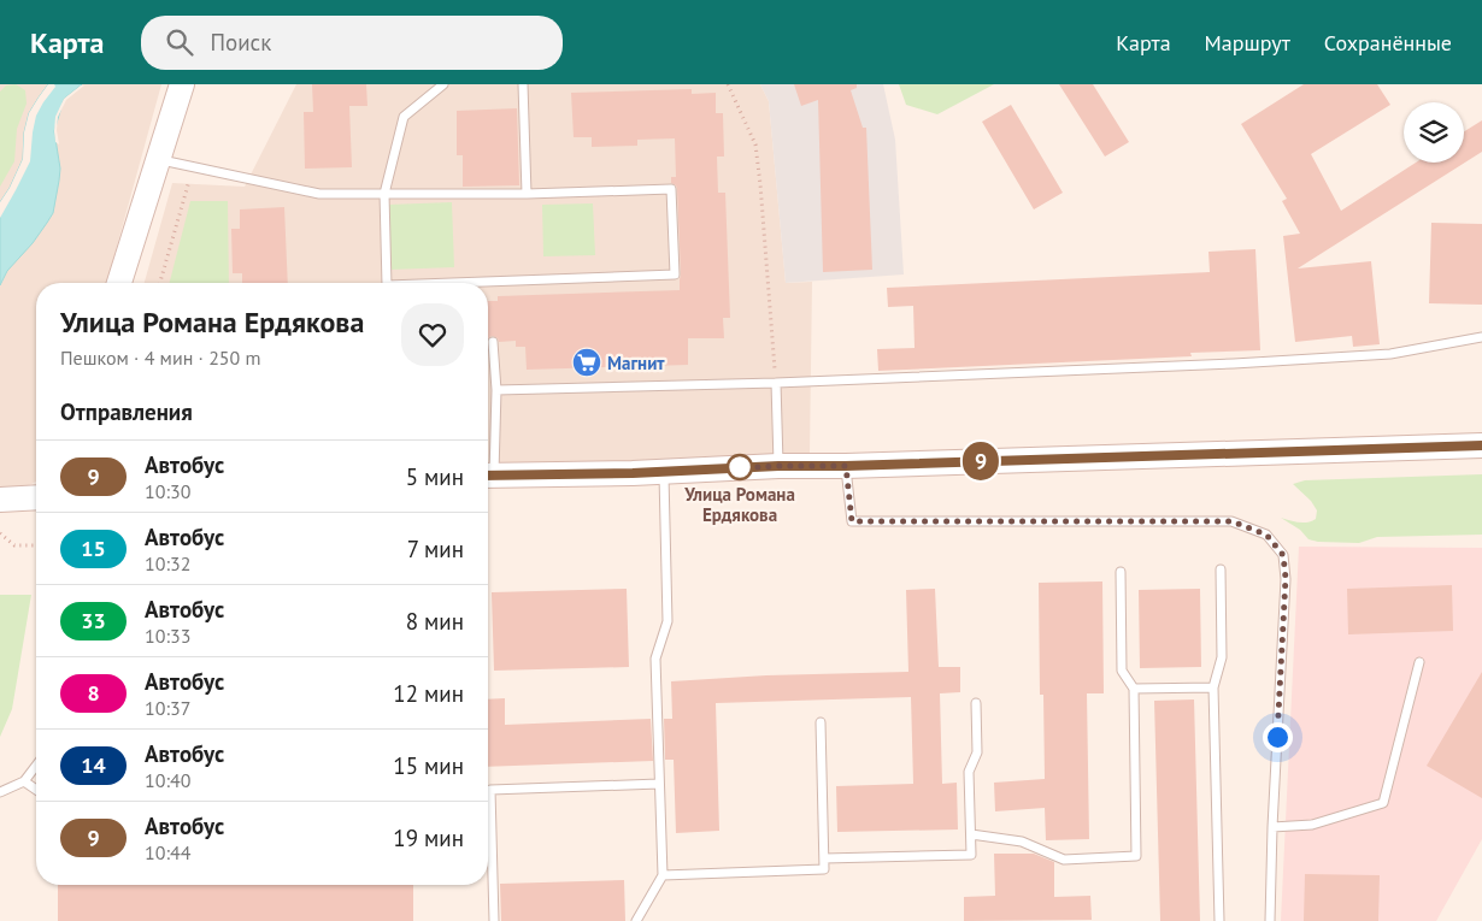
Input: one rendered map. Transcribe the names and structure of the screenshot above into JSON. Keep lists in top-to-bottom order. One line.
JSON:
{"places":{"supermarket":["Магнит"],"other":["Улица Романа Ердякова"]},"lines":["bus line 9"],"page":{"header":"Карта","search":"Поиск","nav":["Карта","Маршрут","Сохранённые"],"on_map":"9","heading":[["Улица Романа Ердякова","Пешком · 4 мин · 250 m"],"Отправления"],"list":[{"mark":"9","name":"Автобус","note":"10:30","value":"5 мин"},{"mark":"15","name":"Автобус","note":"10:32","value":"7 мин"},{"mark":"33","name":"Автобус","note":"10:33","value":"8 мин"},{"mark":"8","name":"Автобус","note":"10:37","value":"12 мин"},{"mark":"14","name":"Автобус","note":"10:40","value":"15 мин"},{"mark":"9","name":"Автобус","note":"10:44","value":"19 мин"}]}}
